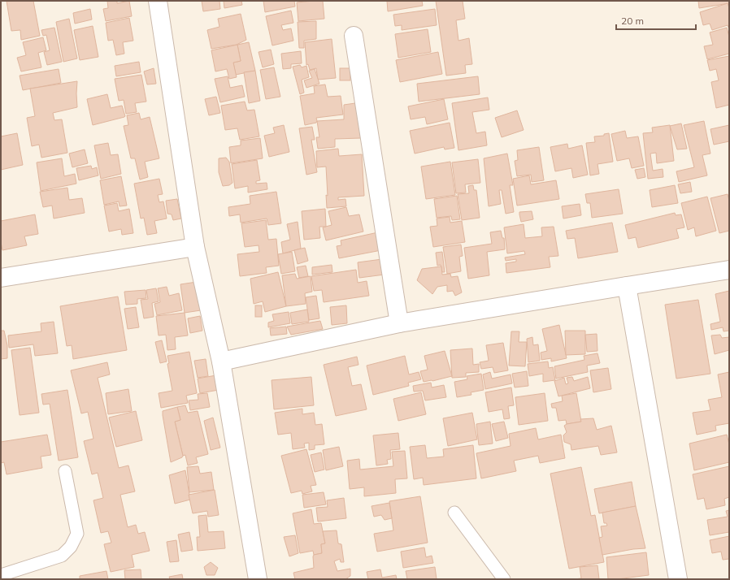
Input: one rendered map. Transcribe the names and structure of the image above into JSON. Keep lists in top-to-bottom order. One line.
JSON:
{"scale_bar":"20 m"}
